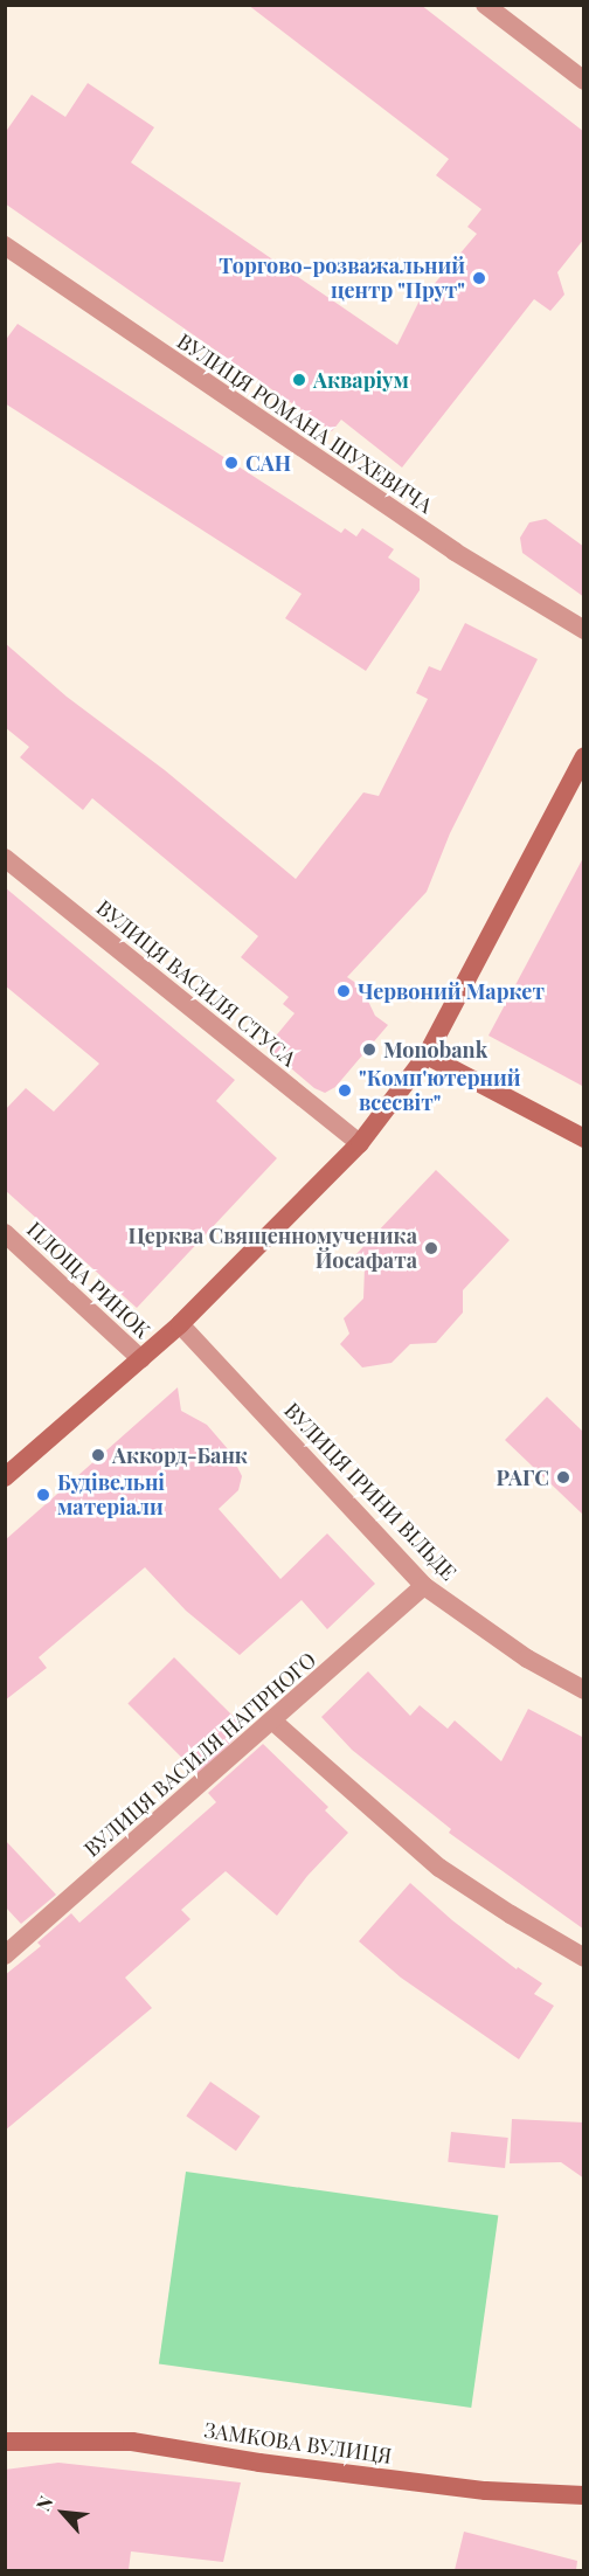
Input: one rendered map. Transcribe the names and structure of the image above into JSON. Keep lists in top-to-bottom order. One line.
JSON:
{"streets":{"main road":["ЗАМКОВА ВУЛИЦЯ"],"street":["ВУЛИЦЯ РОМАНА ШУХЕВИЧА","ВУЛИЦЯ ВАСИЛЯ СТУСА","ПЛОЩА РИНОК","ВУЛИЦЯ ІРИНИ ВІЛЬДЕ","ВУЛИЦЯ ВАСИЛЯ НАГІРНОГО"]},"crossings":[["ВУЛИЦЯ ІРИНИ ВІЛЬДЕ","ВУЛИЦЯ ВАСИЛЯ НАГІРНОГО"]],"places":["Торгово-розважальний центр \"Прут\"","Акваріум","САН","Червоний Маркет","Monobank","\"Комп'ютерний всесвіт\"","Церква Священномученика Йосафата","Аккорд-Банк","РАГС","Будівельні матеріали"],"north":"top left"}
